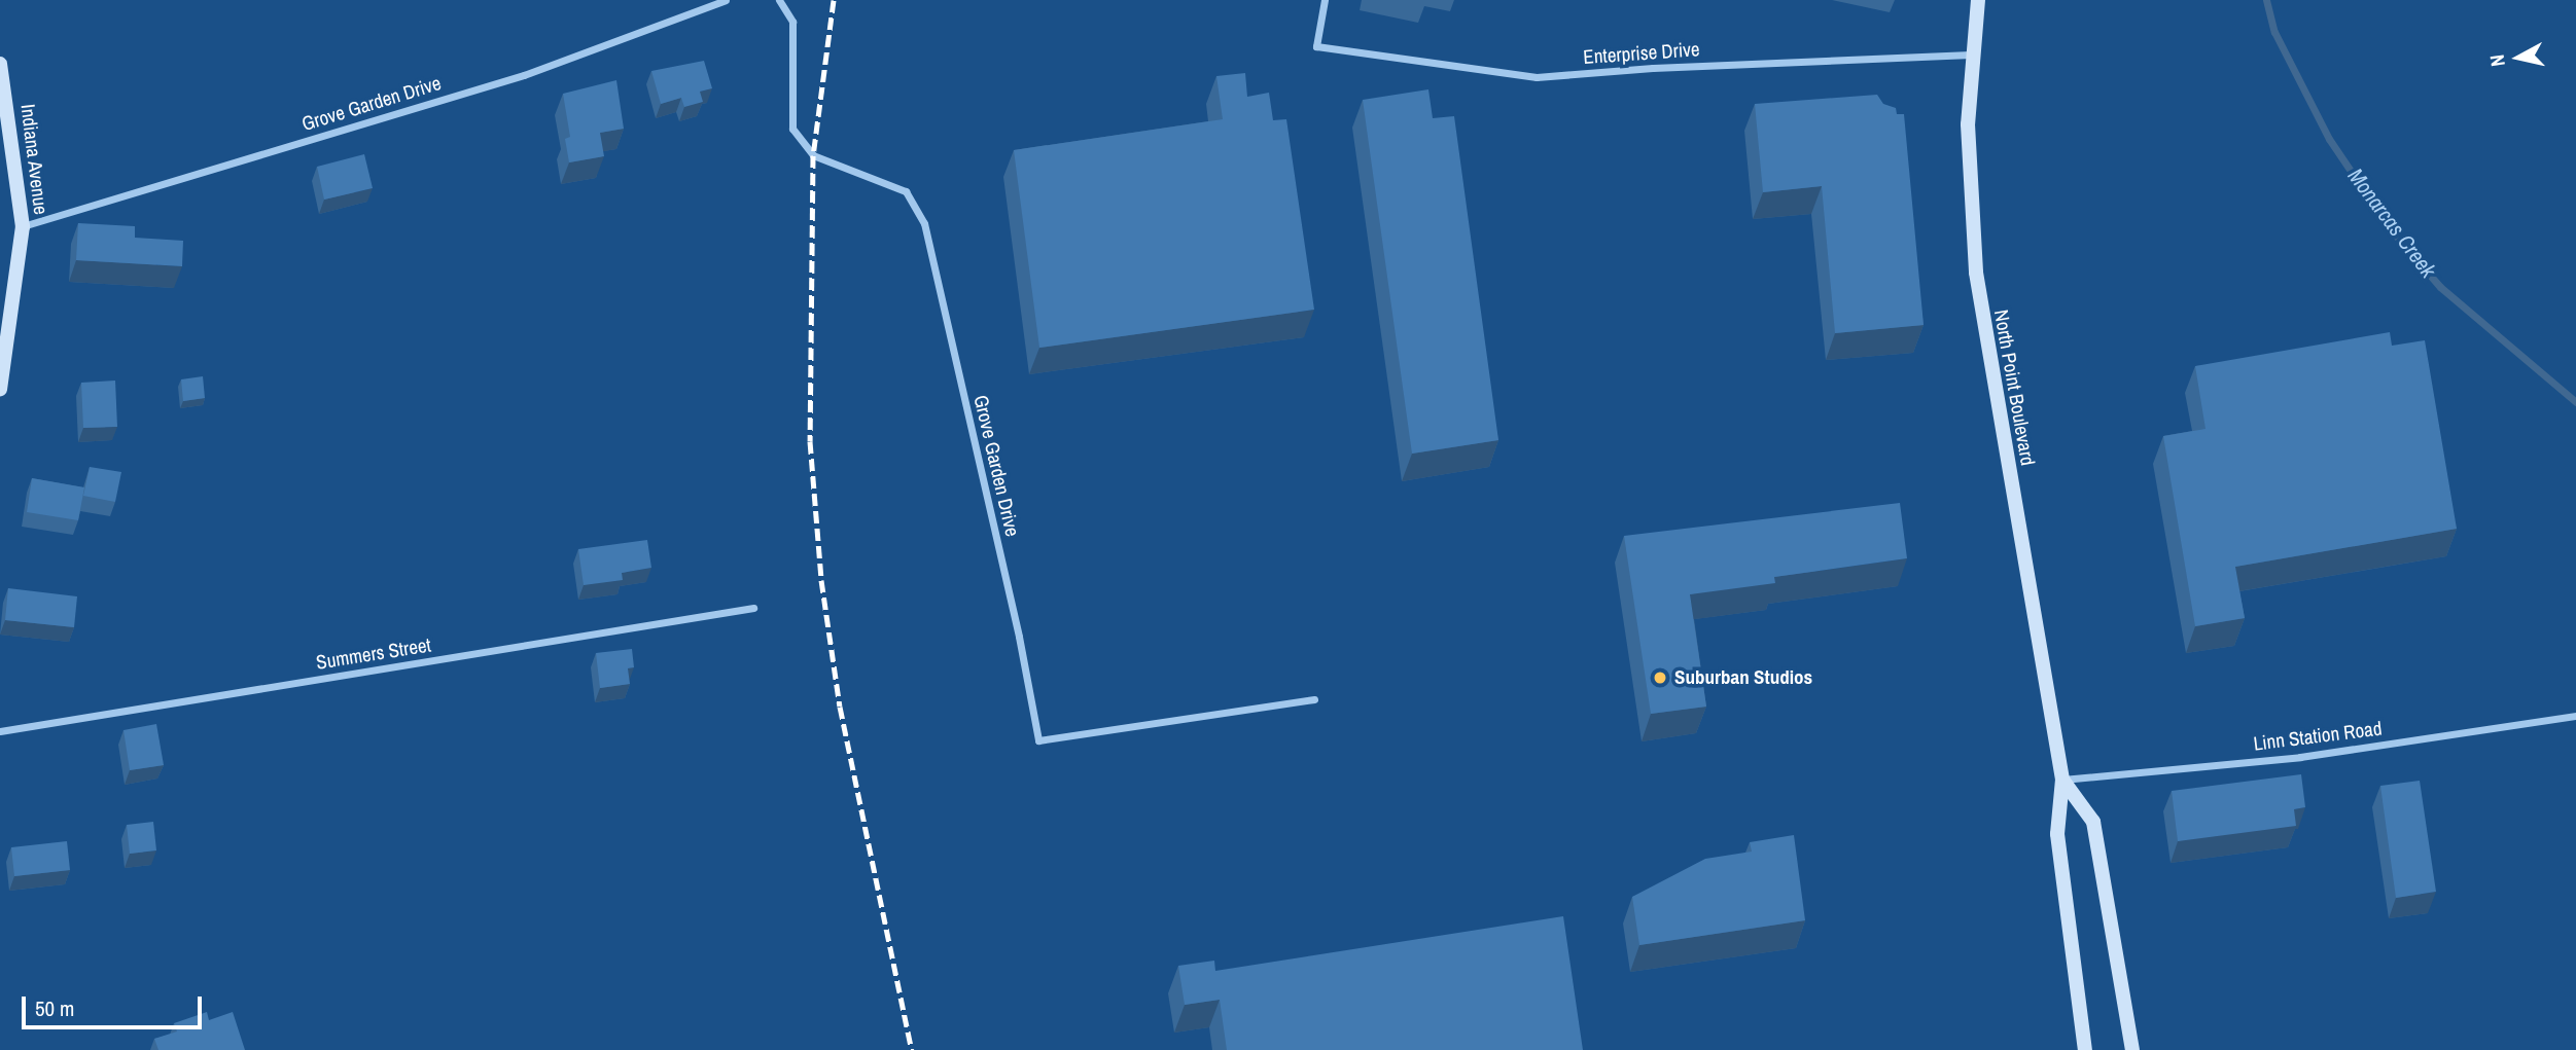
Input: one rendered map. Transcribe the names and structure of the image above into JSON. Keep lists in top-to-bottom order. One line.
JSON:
{"streets":{"main road":["Indiana Avenue","North Point Boulevard"],"street":["Enterprise Drive","Grove Garden Drive","Summers Street","Linn Station Road"]},"crossings":[["Enterprise Drive","North Point Boulevard"],["Grove Garden Drive","Indiana Avenue"],["North Point Boulevard","Linn Station Road"]],"water":["Monarcas Creek"],"places":["Suburban Studios"],"scale_bar":"50 m","north":"left"}
